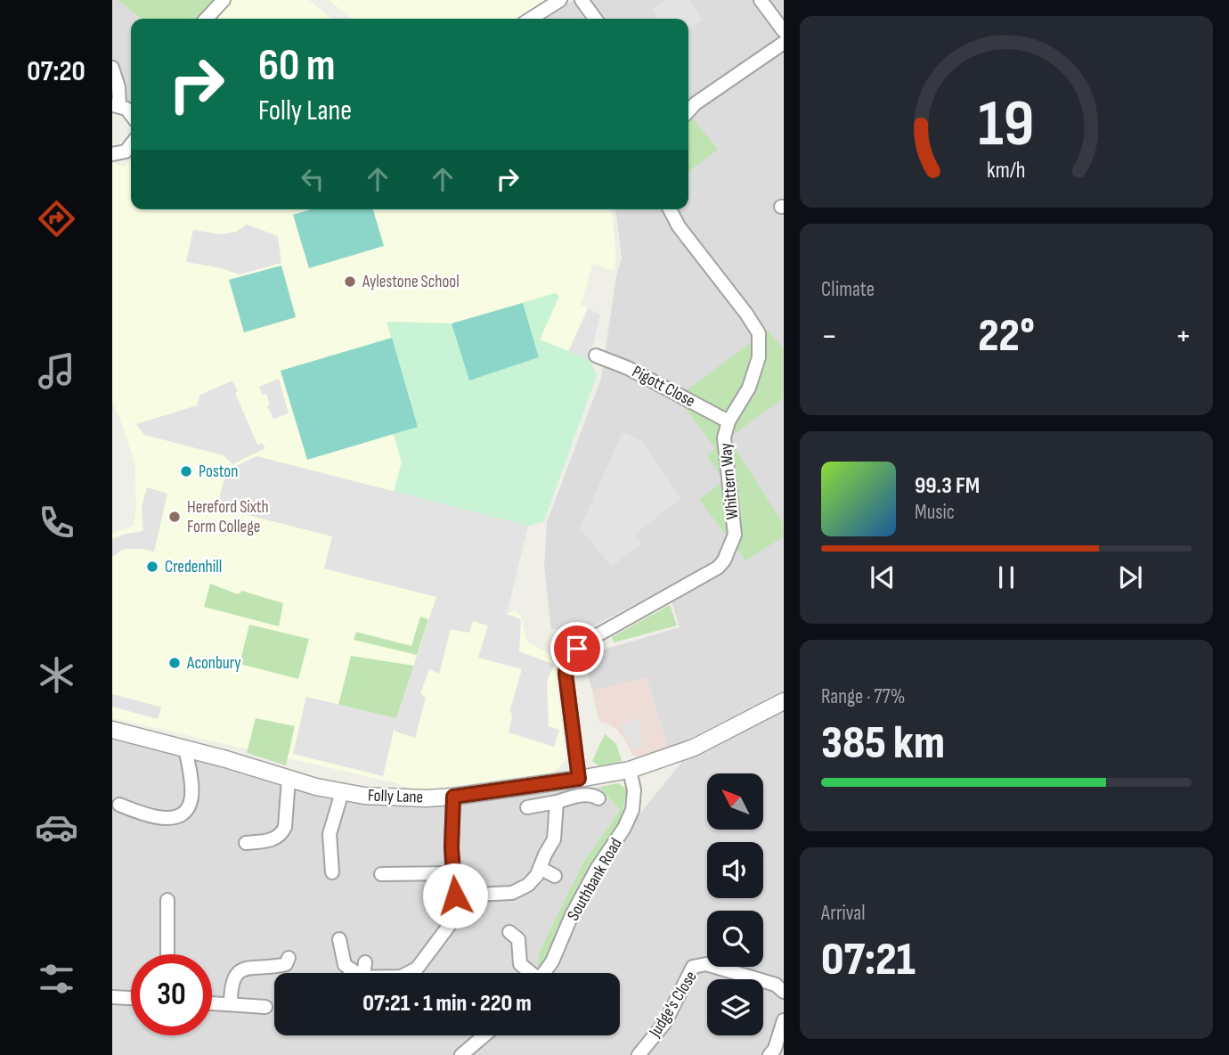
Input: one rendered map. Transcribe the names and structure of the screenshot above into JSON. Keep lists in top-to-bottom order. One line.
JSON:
{"streets":{"street":["Pigott Close","Whittern Way","Folly Lane","Southbank Road","Judge's Close"]},"crossings":[["Pigott Close","Whittern Way"],["Whittern Way","Folly Lane"],["Folly Lane","Southbank Road"]],"places":["Aylestone School","Poston","Hereford Sixth Form College","Credenhill","Aconbury"],"north":"top left","page":{"tabs":"07:20","turn":["60 m","Folly Lane"],"tile":["Climate",["Range · 77%","385 km"],["Arrival","07:21"]],"heat":["−","22°","+"],"song":["99.3 FM","Music"],"limit":"30","trip":"07:21 · 1 min · 220 m","gauge":["19","km/h"]}}
